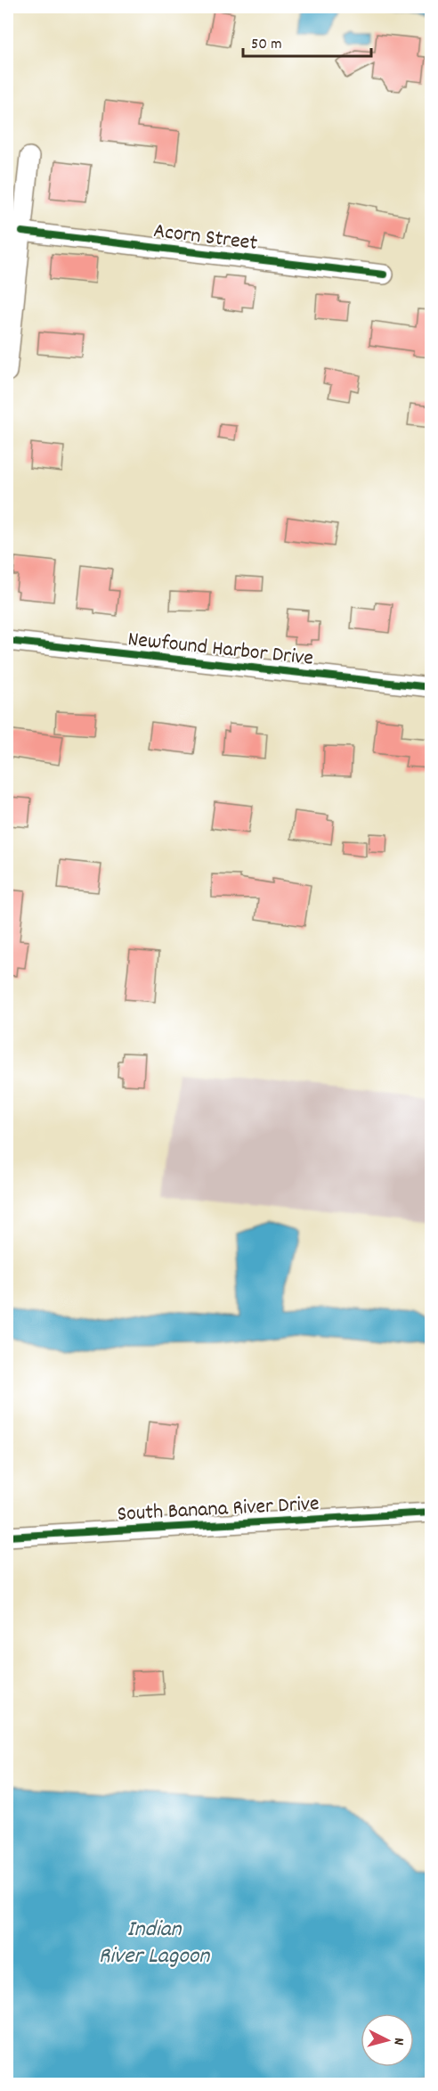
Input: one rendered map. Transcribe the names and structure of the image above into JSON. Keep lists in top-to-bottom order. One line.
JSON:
{"streets":{"street":["Acorn Street","Newfound Harbor Drive","South Banana River Drive"]},"water":["Indian River Lagoon"],"scale_bar":"50 m","north":"right"}
